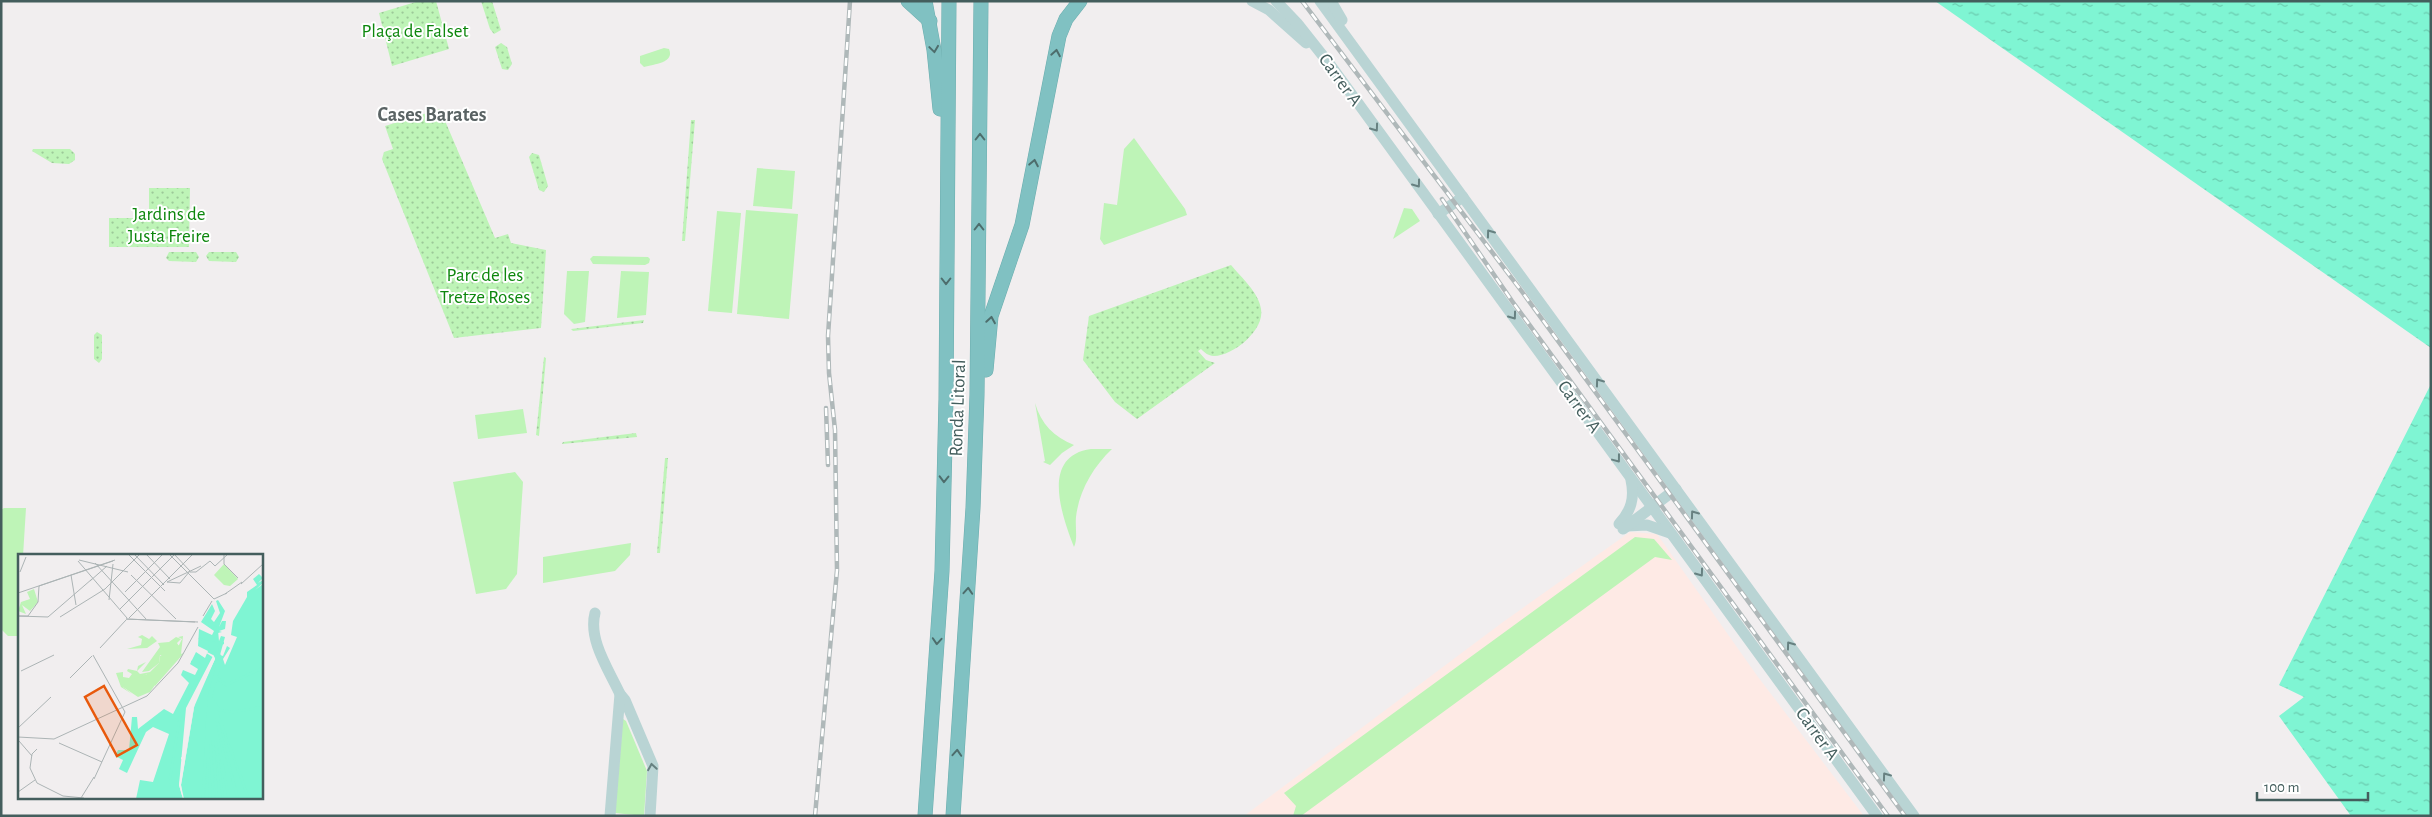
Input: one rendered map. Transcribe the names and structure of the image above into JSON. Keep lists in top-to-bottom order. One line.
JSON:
{"streets":{"highway":["Ronda Litoral"],"main road":["Carrer A"]},"districts":["Cases Barates"],"parks":["Plaça de Falset","Jardins de Justa Freire","Parc de les Tretze Roses"],"scale_bar":"100 m"}
